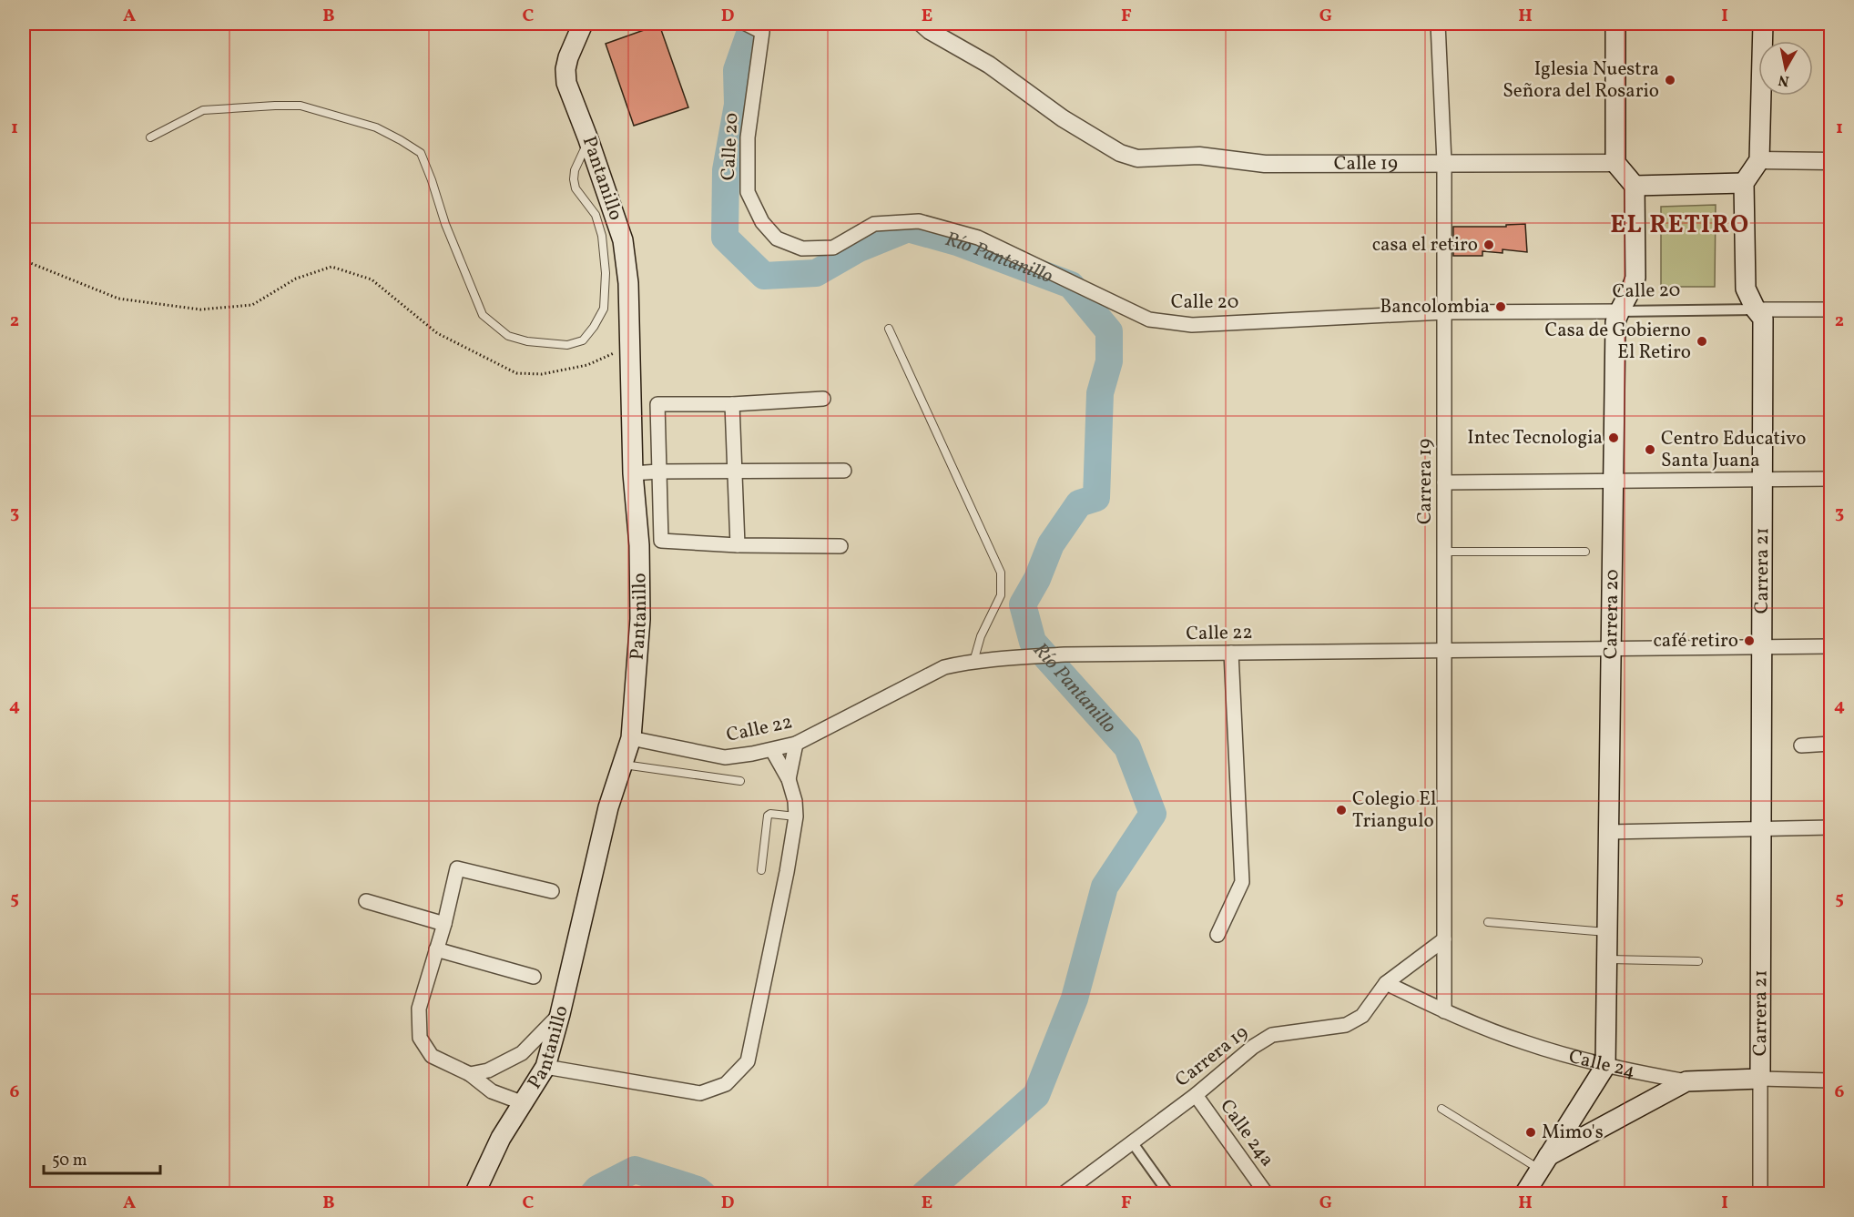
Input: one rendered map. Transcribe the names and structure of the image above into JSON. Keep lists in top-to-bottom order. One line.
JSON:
{"streets":{"main road":["Pantanillo","Carrera 21","Carrera 20","Calle 24"],"street":["Calle 20","Calle 19","Carrera 19","Calle 22","Calle 24a"]},"crossings":[["Calle 20","Carrera 19"],["Calle 20","Carrera 21"],["Calle 20","Carrera 20"],["Calle 19","Carrera 19"],["Pantanillo","Calle 22"],["Carrera 19","Calle 22"],["Carrera 19","Calle 24"],["Carrera 19","Calle 24a"],["Carrera 21","Calle 22"],["Carrera 21","Calle 24"],["Carrera 20","Calle 22"],["Carrera 20","Calle 24"]],"districts":["EL RETIRO"],"water":["Río Pantanillo"],"places":["Iglesia Nuestra Señora del Rosario","casa el retiro","Bancolombia","Casa de Gobierno El Retiro","Intec Tecnologia","Centro Educativo Santa Juana","café retiro","Colegio El Triangulo","Mimo's"],"scale_bar":"50 m","north":"bottom","grid":{"columns":["A","B","C","D","E","F","G","H","I"],"rows":["1","2","3","4","5","6"]}}
